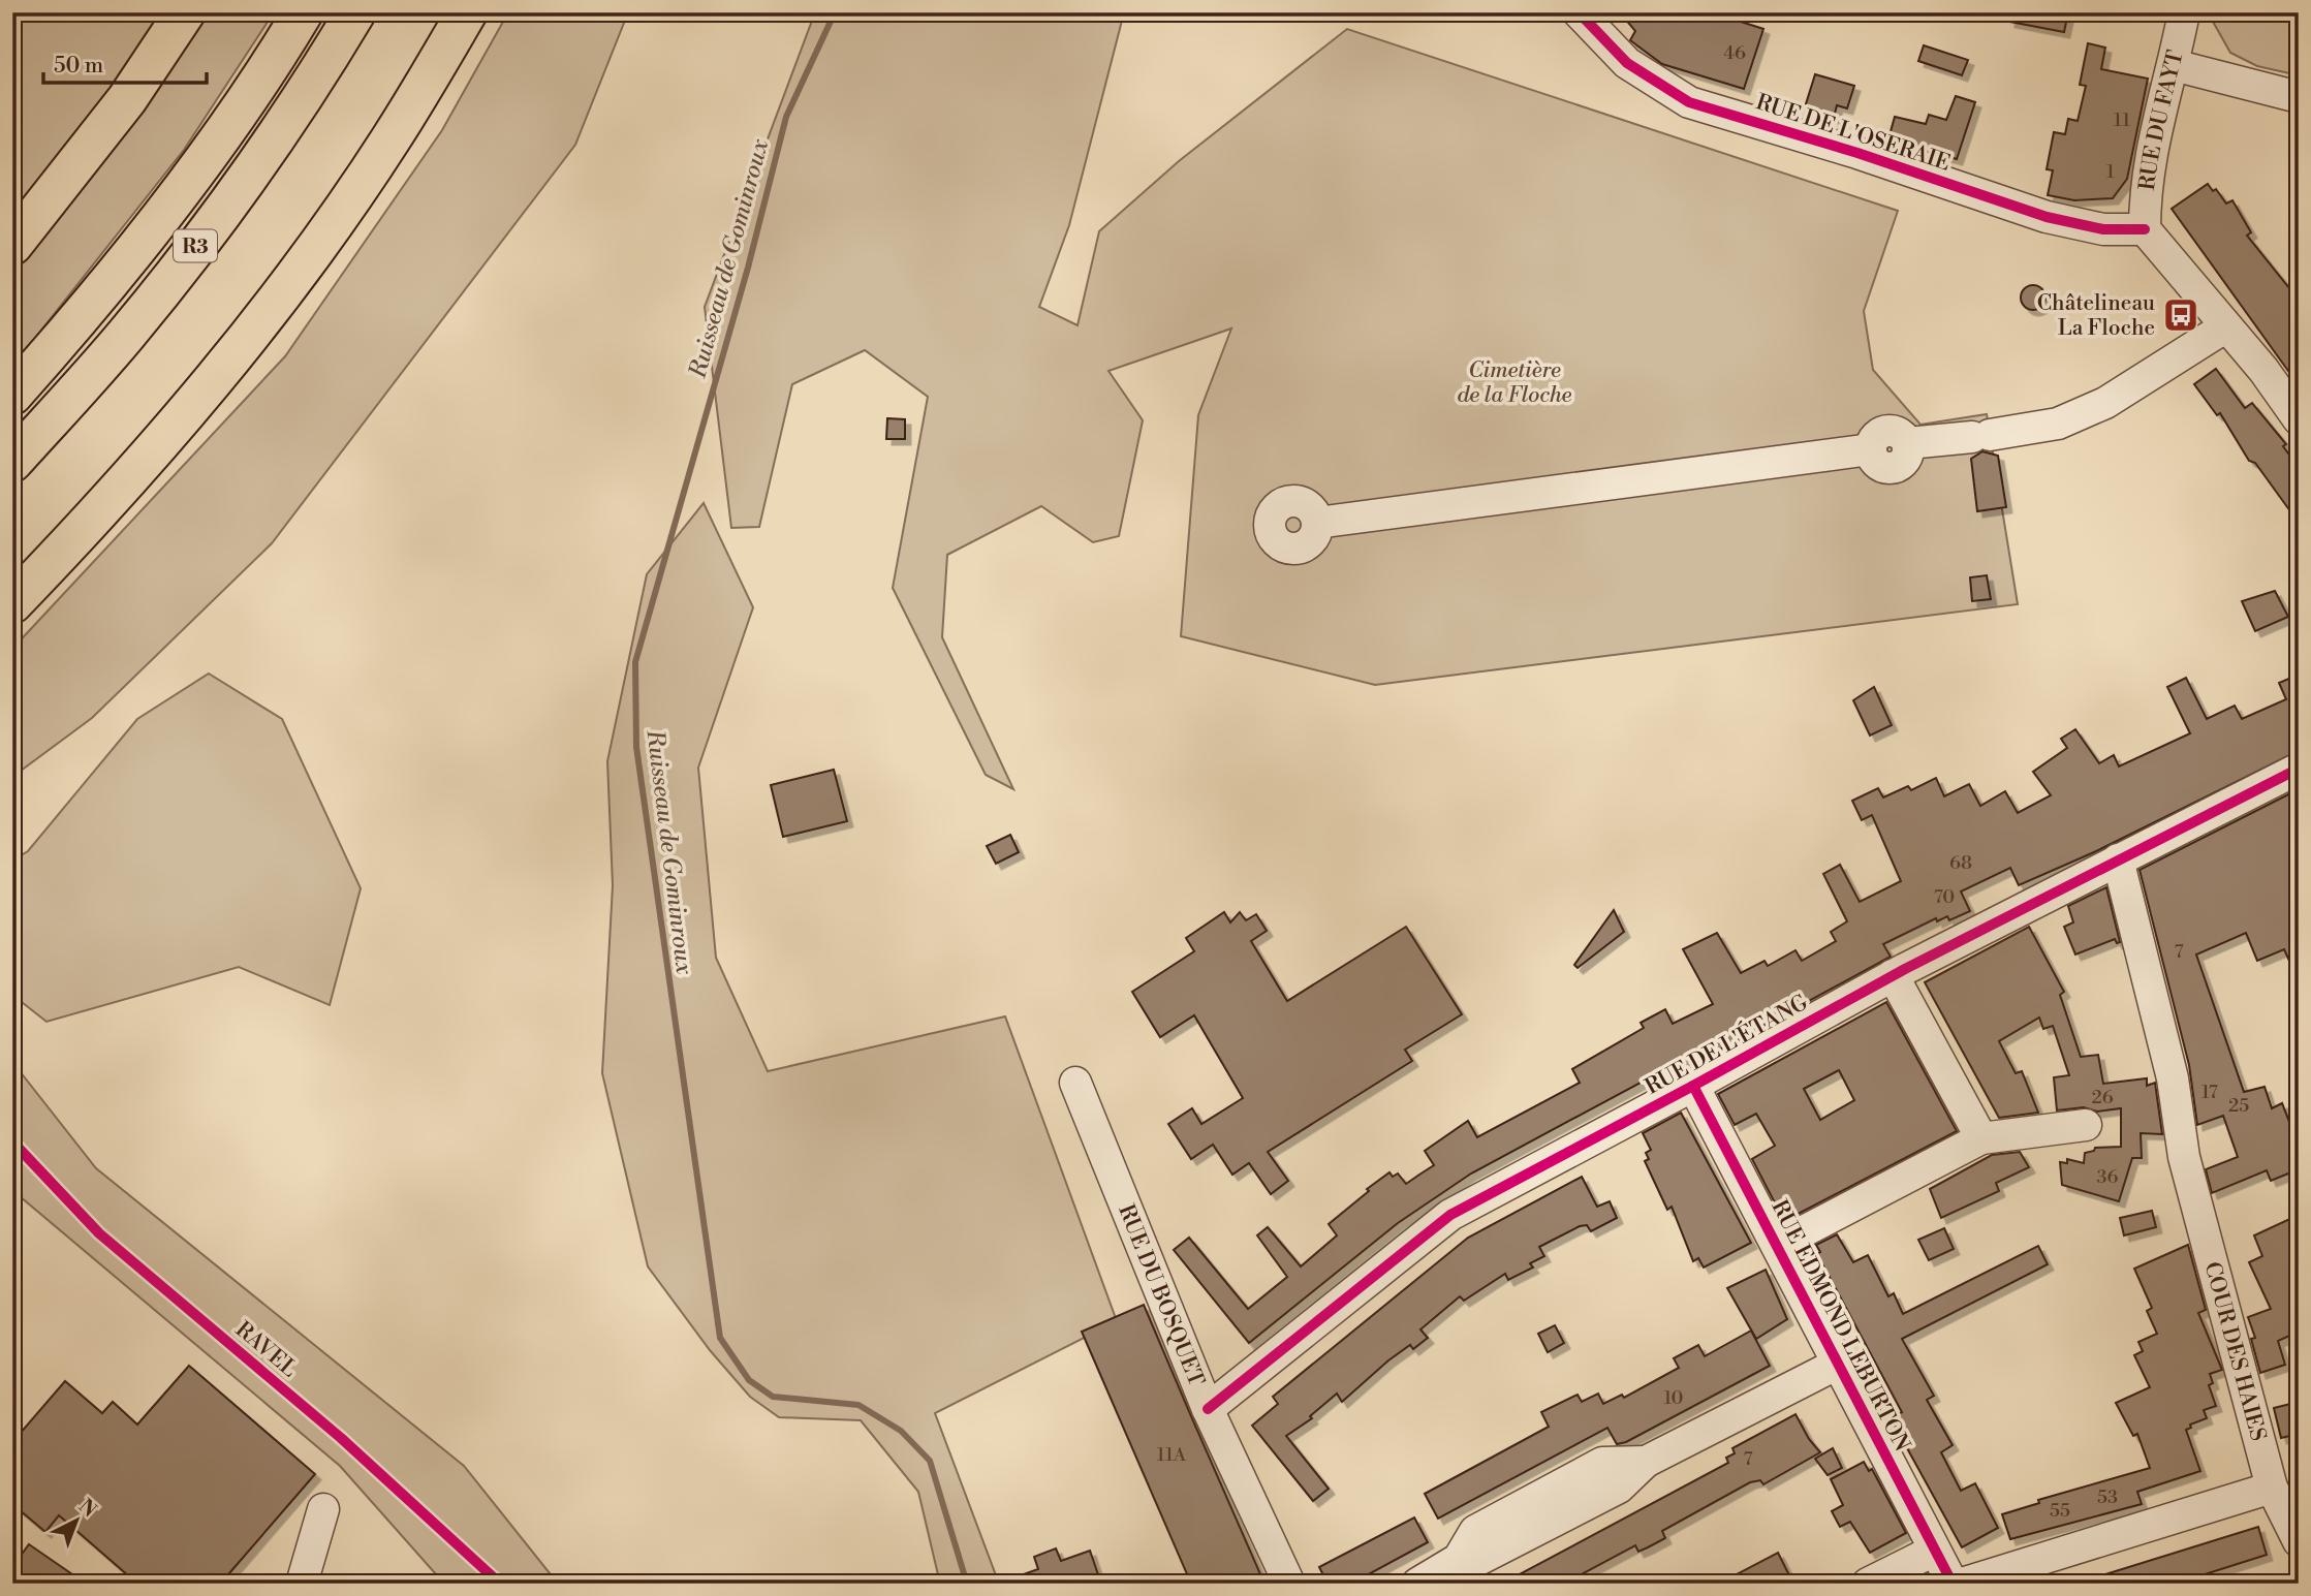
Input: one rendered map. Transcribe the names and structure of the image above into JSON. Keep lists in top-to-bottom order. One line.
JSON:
{"streets":{"highway":["R3"],"street":["RUE DU FAYT","RUE DE L'OSERAIE","RUE DE L'ÉTANG","RUE DU BOSQUET","RUE EDMOND LEBURTON","COUR DES HAIES"],"cycle path":["RAVEL"]},"crossings":[["RUE DU FAYT","RUE DE L'OSERAIE"],["RUE DE L'ÉTANG","RUE DU BOSQUET"],["RUE DE L'ÉTANG","RUE EDMOND LEBURTON"],["RUE DE L'ÉTANG","COUR DES HAIES"]],"water":["Ruisseau de Gominroux"],"parks":["Cimetière de la Floche"],"places":{"bus stop":["Châtelineau La Floche"]},"house_numbers":["46","11","1","68","70","7","17","26","25","36","10","11A","7","53","55"],"scale_bar":"50 m","north":"top right"}
